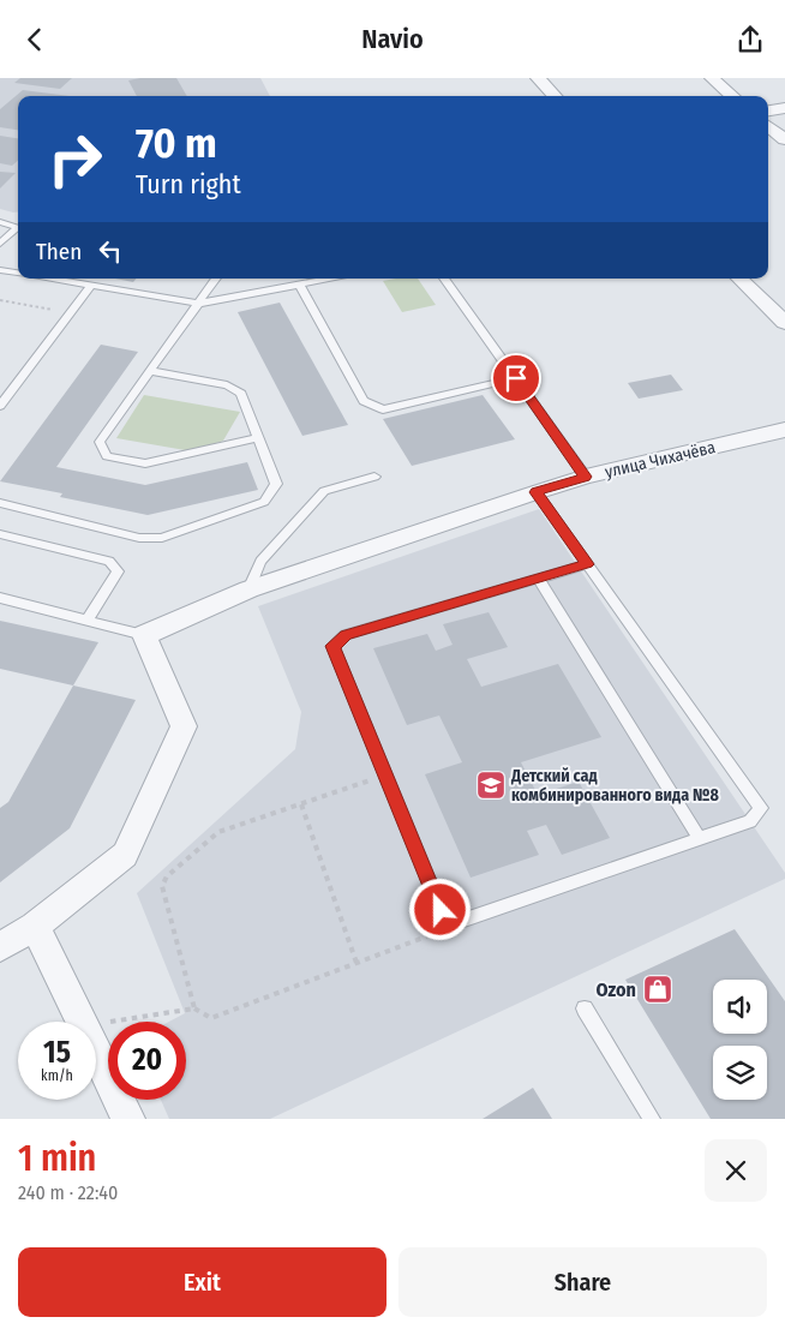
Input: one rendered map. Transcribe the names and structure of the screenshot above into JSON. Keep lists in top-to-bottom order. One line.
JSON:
{"streets":{"street":["улица Чихачёва"]},"places":{"school or university":["Детский сад комбинированного вида №8"],"shop":["Ozon"]},"page":{"header":"Navio","turn":["70 m","Turn right"],"then":"Then","speed":"15 km/h","limit":"20","heading":["1 min","240 m · 22:40"],"buttons":["Exit","Share"]}}
